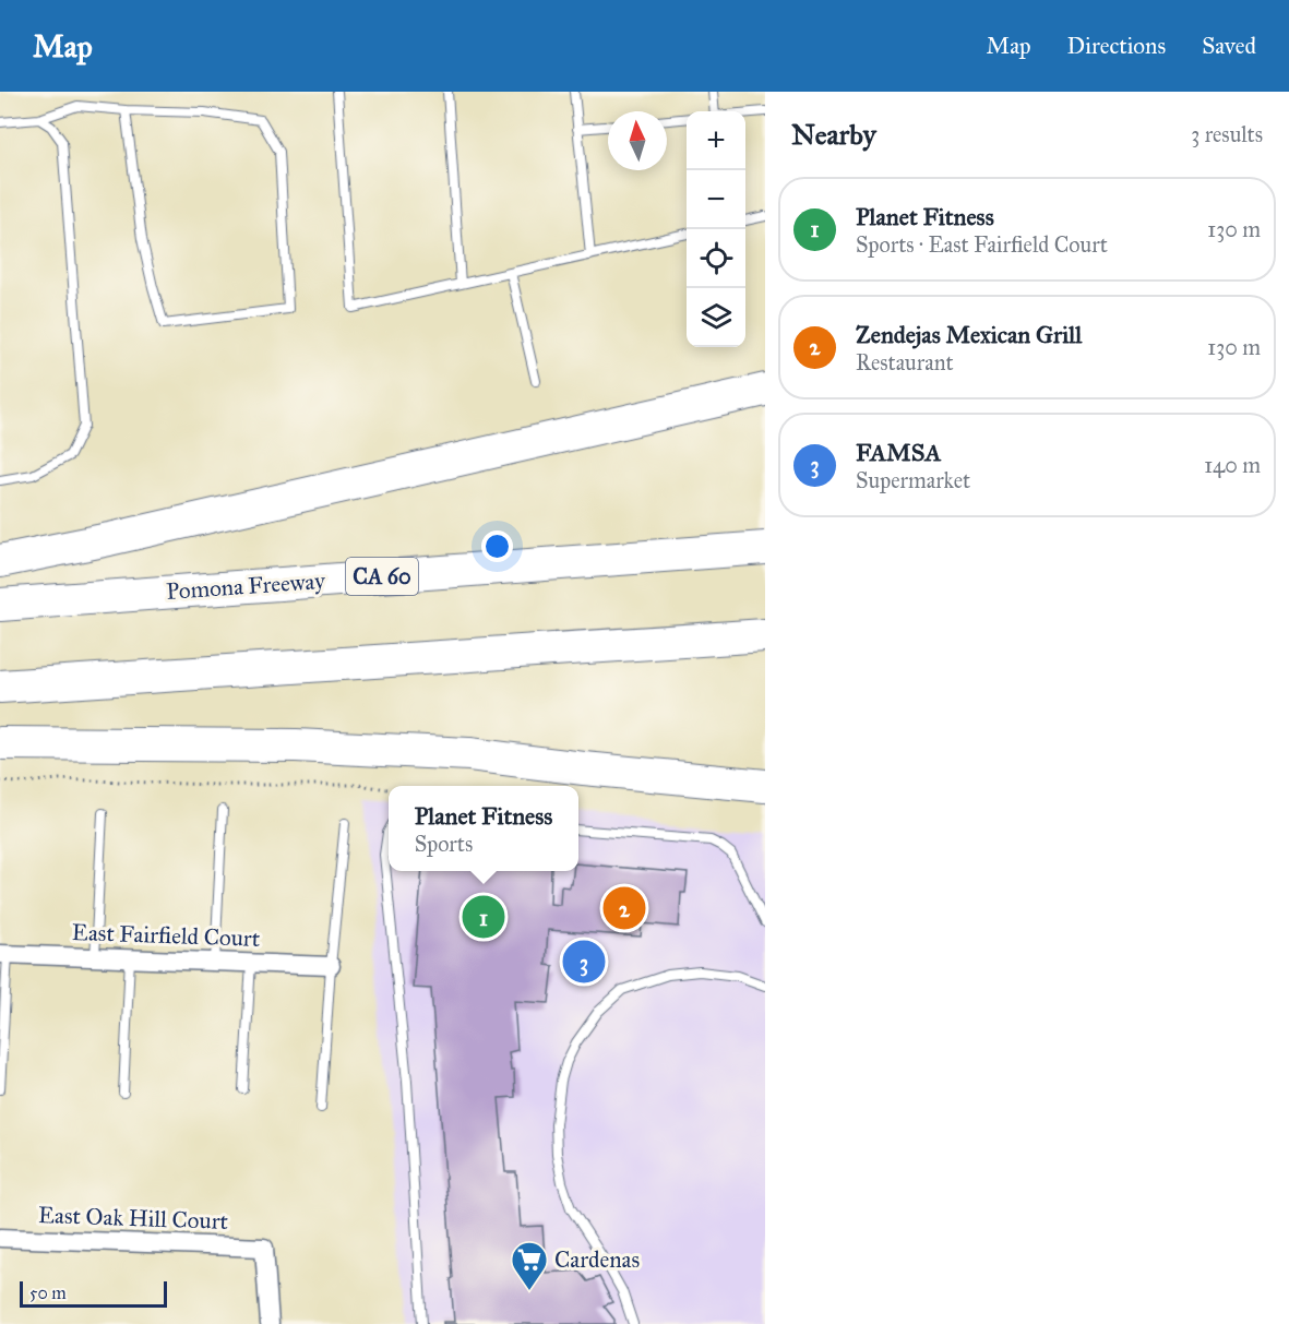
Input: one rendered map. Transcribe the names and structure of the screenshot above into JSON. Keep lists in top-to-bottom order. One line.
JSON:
{"streets":{"highway":["CA 60","Pomona Freeway"],"street":["East Fairfield Court","East Oak Hill Court"]},"places":{"supermarket":["Cardenas"]},"scale_bar":"50 m","north":"top","page":{"header":"Map","nav":["Map","Directions","Saved"],"heading":["Nearby","3 results"],"map_buttons":["+","−"],"list":[{"mark":"1","name":"Planet Fitness","note":"Sports · East Fairfield Court","value":"130 m"},{"mark":"2","name":"Zendejas Mexican Grill","note":"Restaurant","value":"130 m"},{"mark":"3","name":"FAMSA","note":"Supermarket","value":"140 m"}],"popup":["Planet Fitness","Sports"],"pins":["2","1","3"],"scale":"50 m"}}
